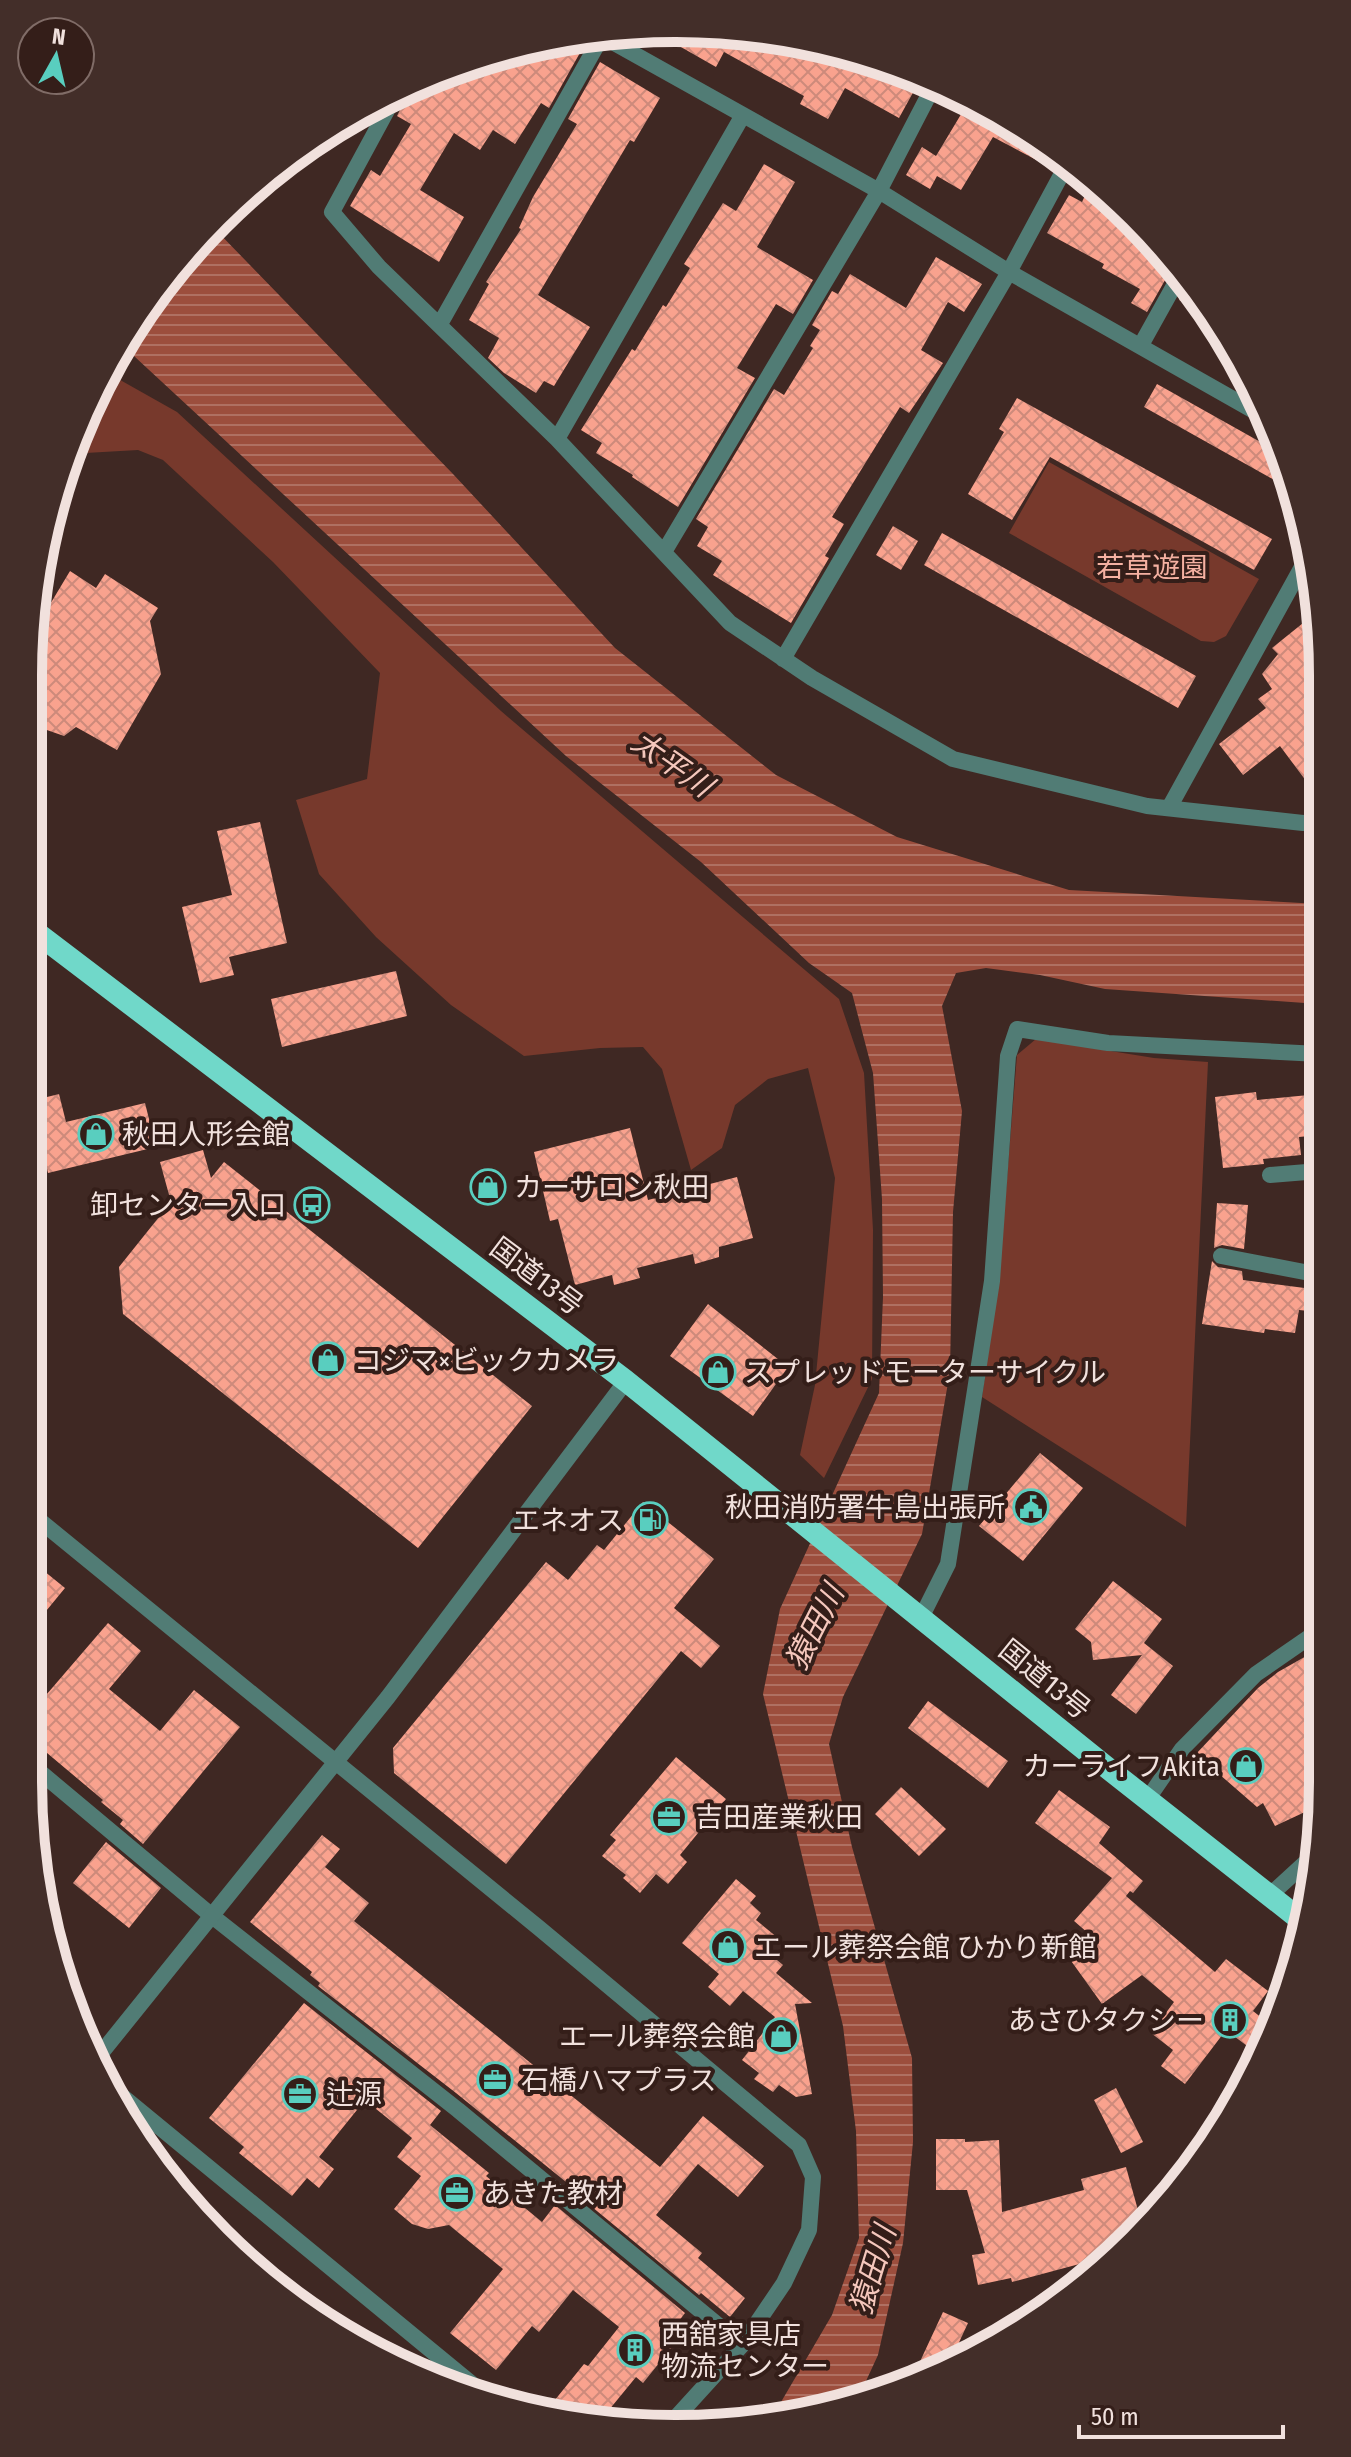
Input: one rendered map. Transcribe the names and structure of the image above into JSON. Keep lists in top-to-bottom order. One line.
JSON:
{"streets":{"highway":["国道13号"]},"water":["太平川","猿田川"],"parks":["若草遊園"],"places":{"shop":["秋田人形会館","カーサロン秋田","コジマ×ビックカメラ","スプレッドモーターサイクル","カーライフAkita","エール葬祭会館 ひかり新館","エール葬祭会館"],"bus stop":["卸センター入口"],"public building":["秋田消防署牛島出張所"],"fuel station":["エネオス"],"office":["吉田産業秋田","石橋ハマプラス","辻源","あきた教材"],"building":["あさひタクシー","西舘家具店 物流センター"]},"scale_bar":"50 m","north":"top"}
